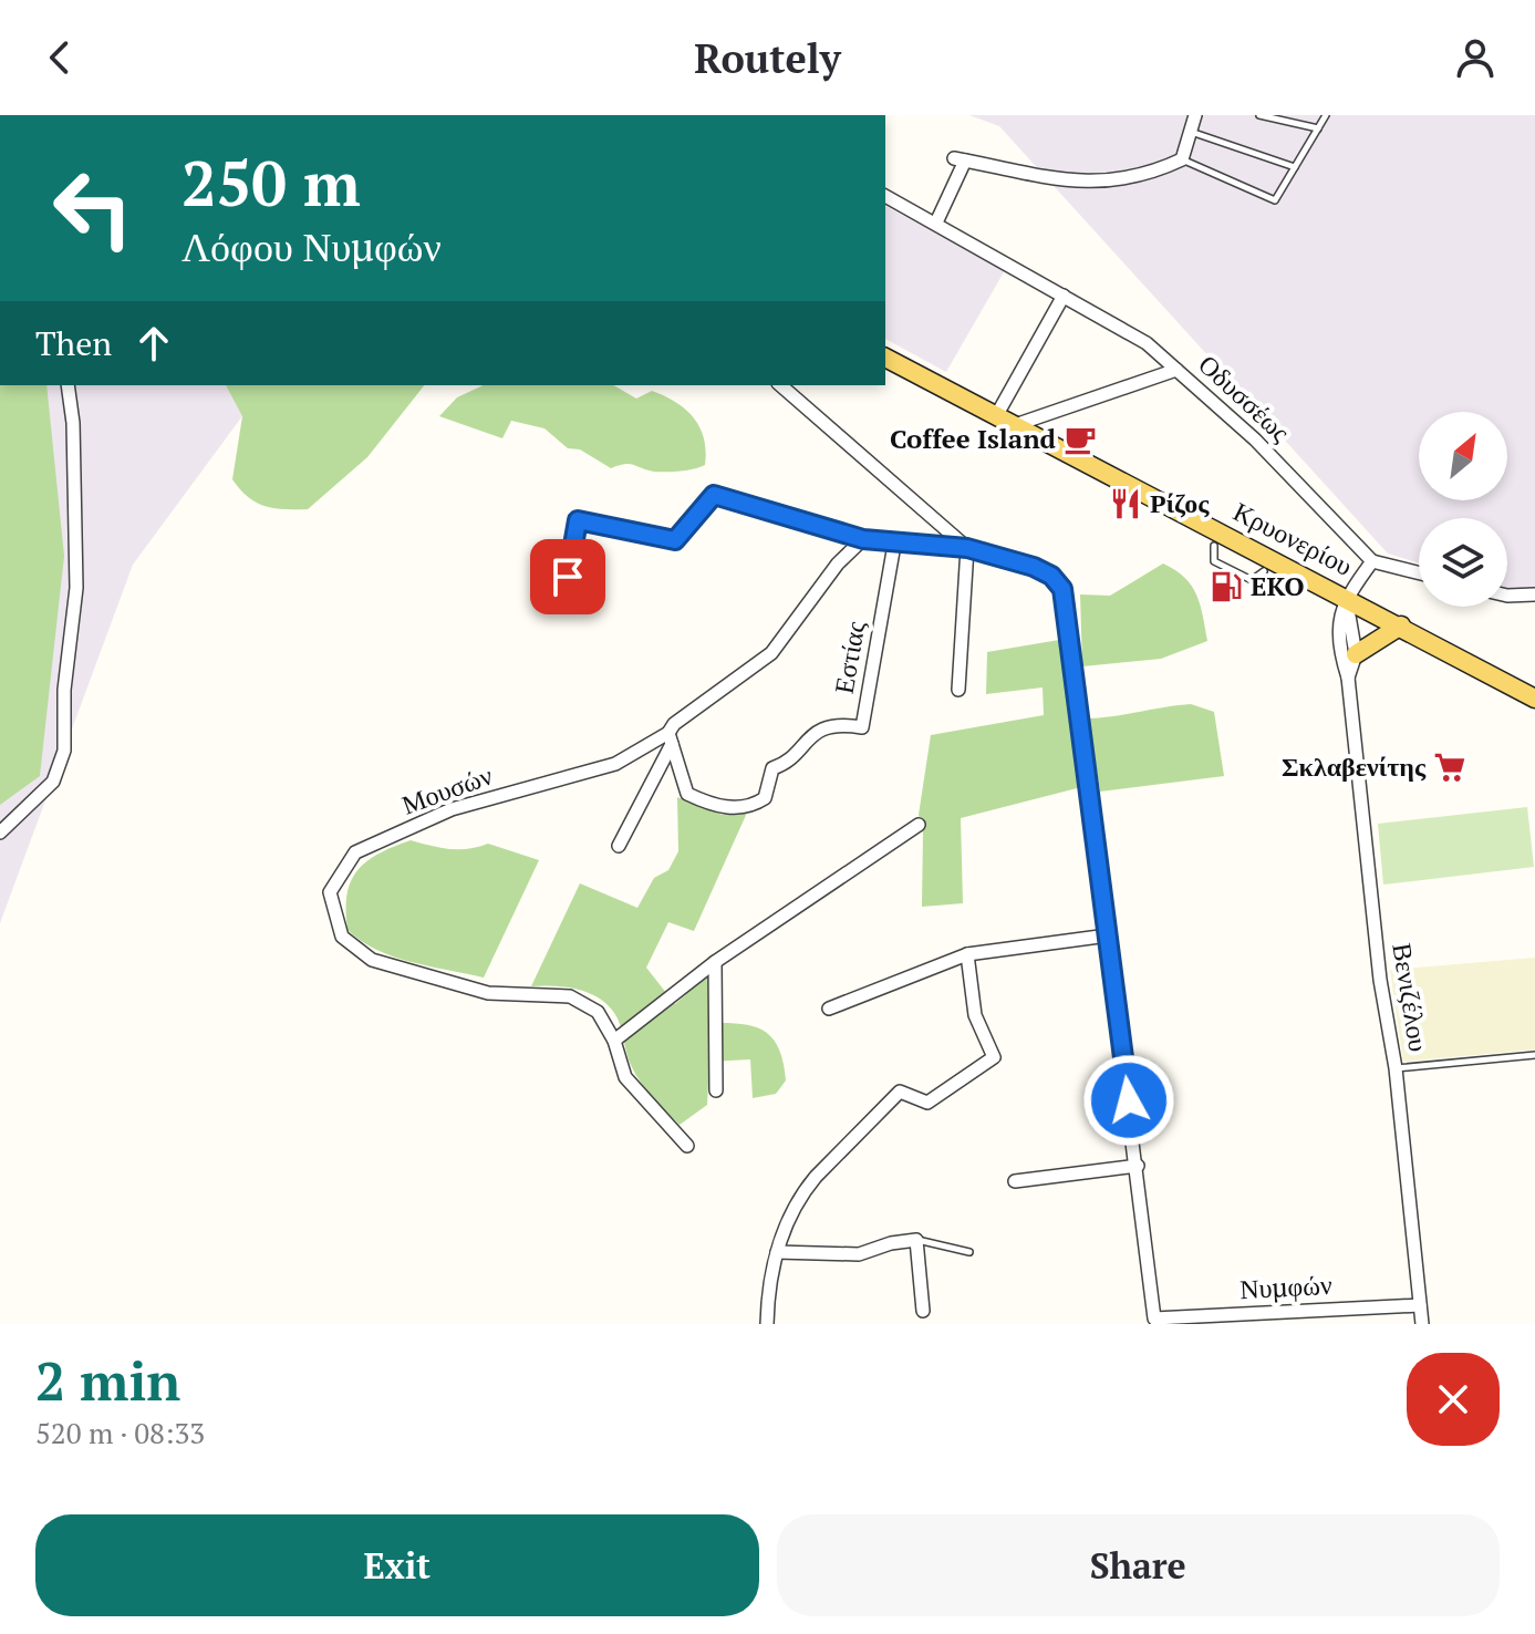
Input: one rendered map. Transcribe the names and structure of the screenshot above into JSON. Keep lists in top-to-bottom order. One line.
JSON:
{"streets":{"main road":["Κρυονερίου"],"street":["Οδυσσέως","Εστίας","Μουσών","Βενιζέλου","Νυμφών"]},"crossings":[["Κρυονερίου","Βενιζέλου"],["Εστίας","Μουσών"],["Βενιζέλου","Νυμφών"]],"places":{"cafe":["Coffee Island"],"restaurant":["Ρίζος"],"fuel station":["EKO"],"supermarket":["Σκλαβενίτης"]},"north":"top right","page":{"header":"Routely","turn":["250 m","Λόφου Νυμφών"],"then":"Then","heading":["2 min","520 m · 08:33"],"buttons":["Exit","Share"]}}
